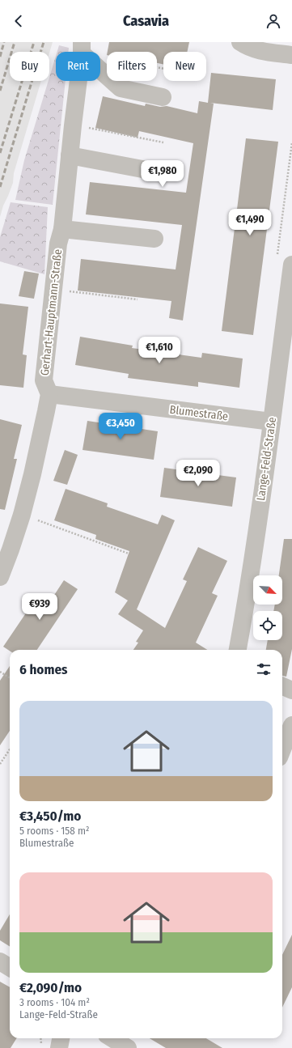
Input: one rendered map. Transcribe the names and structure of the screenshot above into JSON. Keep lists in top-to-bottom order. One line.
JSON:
{"streets":{"street":["Gerhart-Hauptmann-Straße","Blumestraße","Lange-Feld-Straße"]},"crossings":[["Gerhart-Hauptmann-Straße","Blumestraße"],["Blumestraße","Lange-Feld-Straße"]],"north":"bottom right","page":{"header":"Casavia","chip":["Buy","Rent","Filters","New"],"price":["€1,980","€1,490","€1,610","€3,450","€2,090","€939"],"heading":"6 homes","list":[{"name":"€3,450/mo","note":"5 rooms · 158 m² · Blumestraße"},{"name":"€2,090/mo","note":"3 rooms · 104 m² · Lange-Feld-Straße"}]}}
